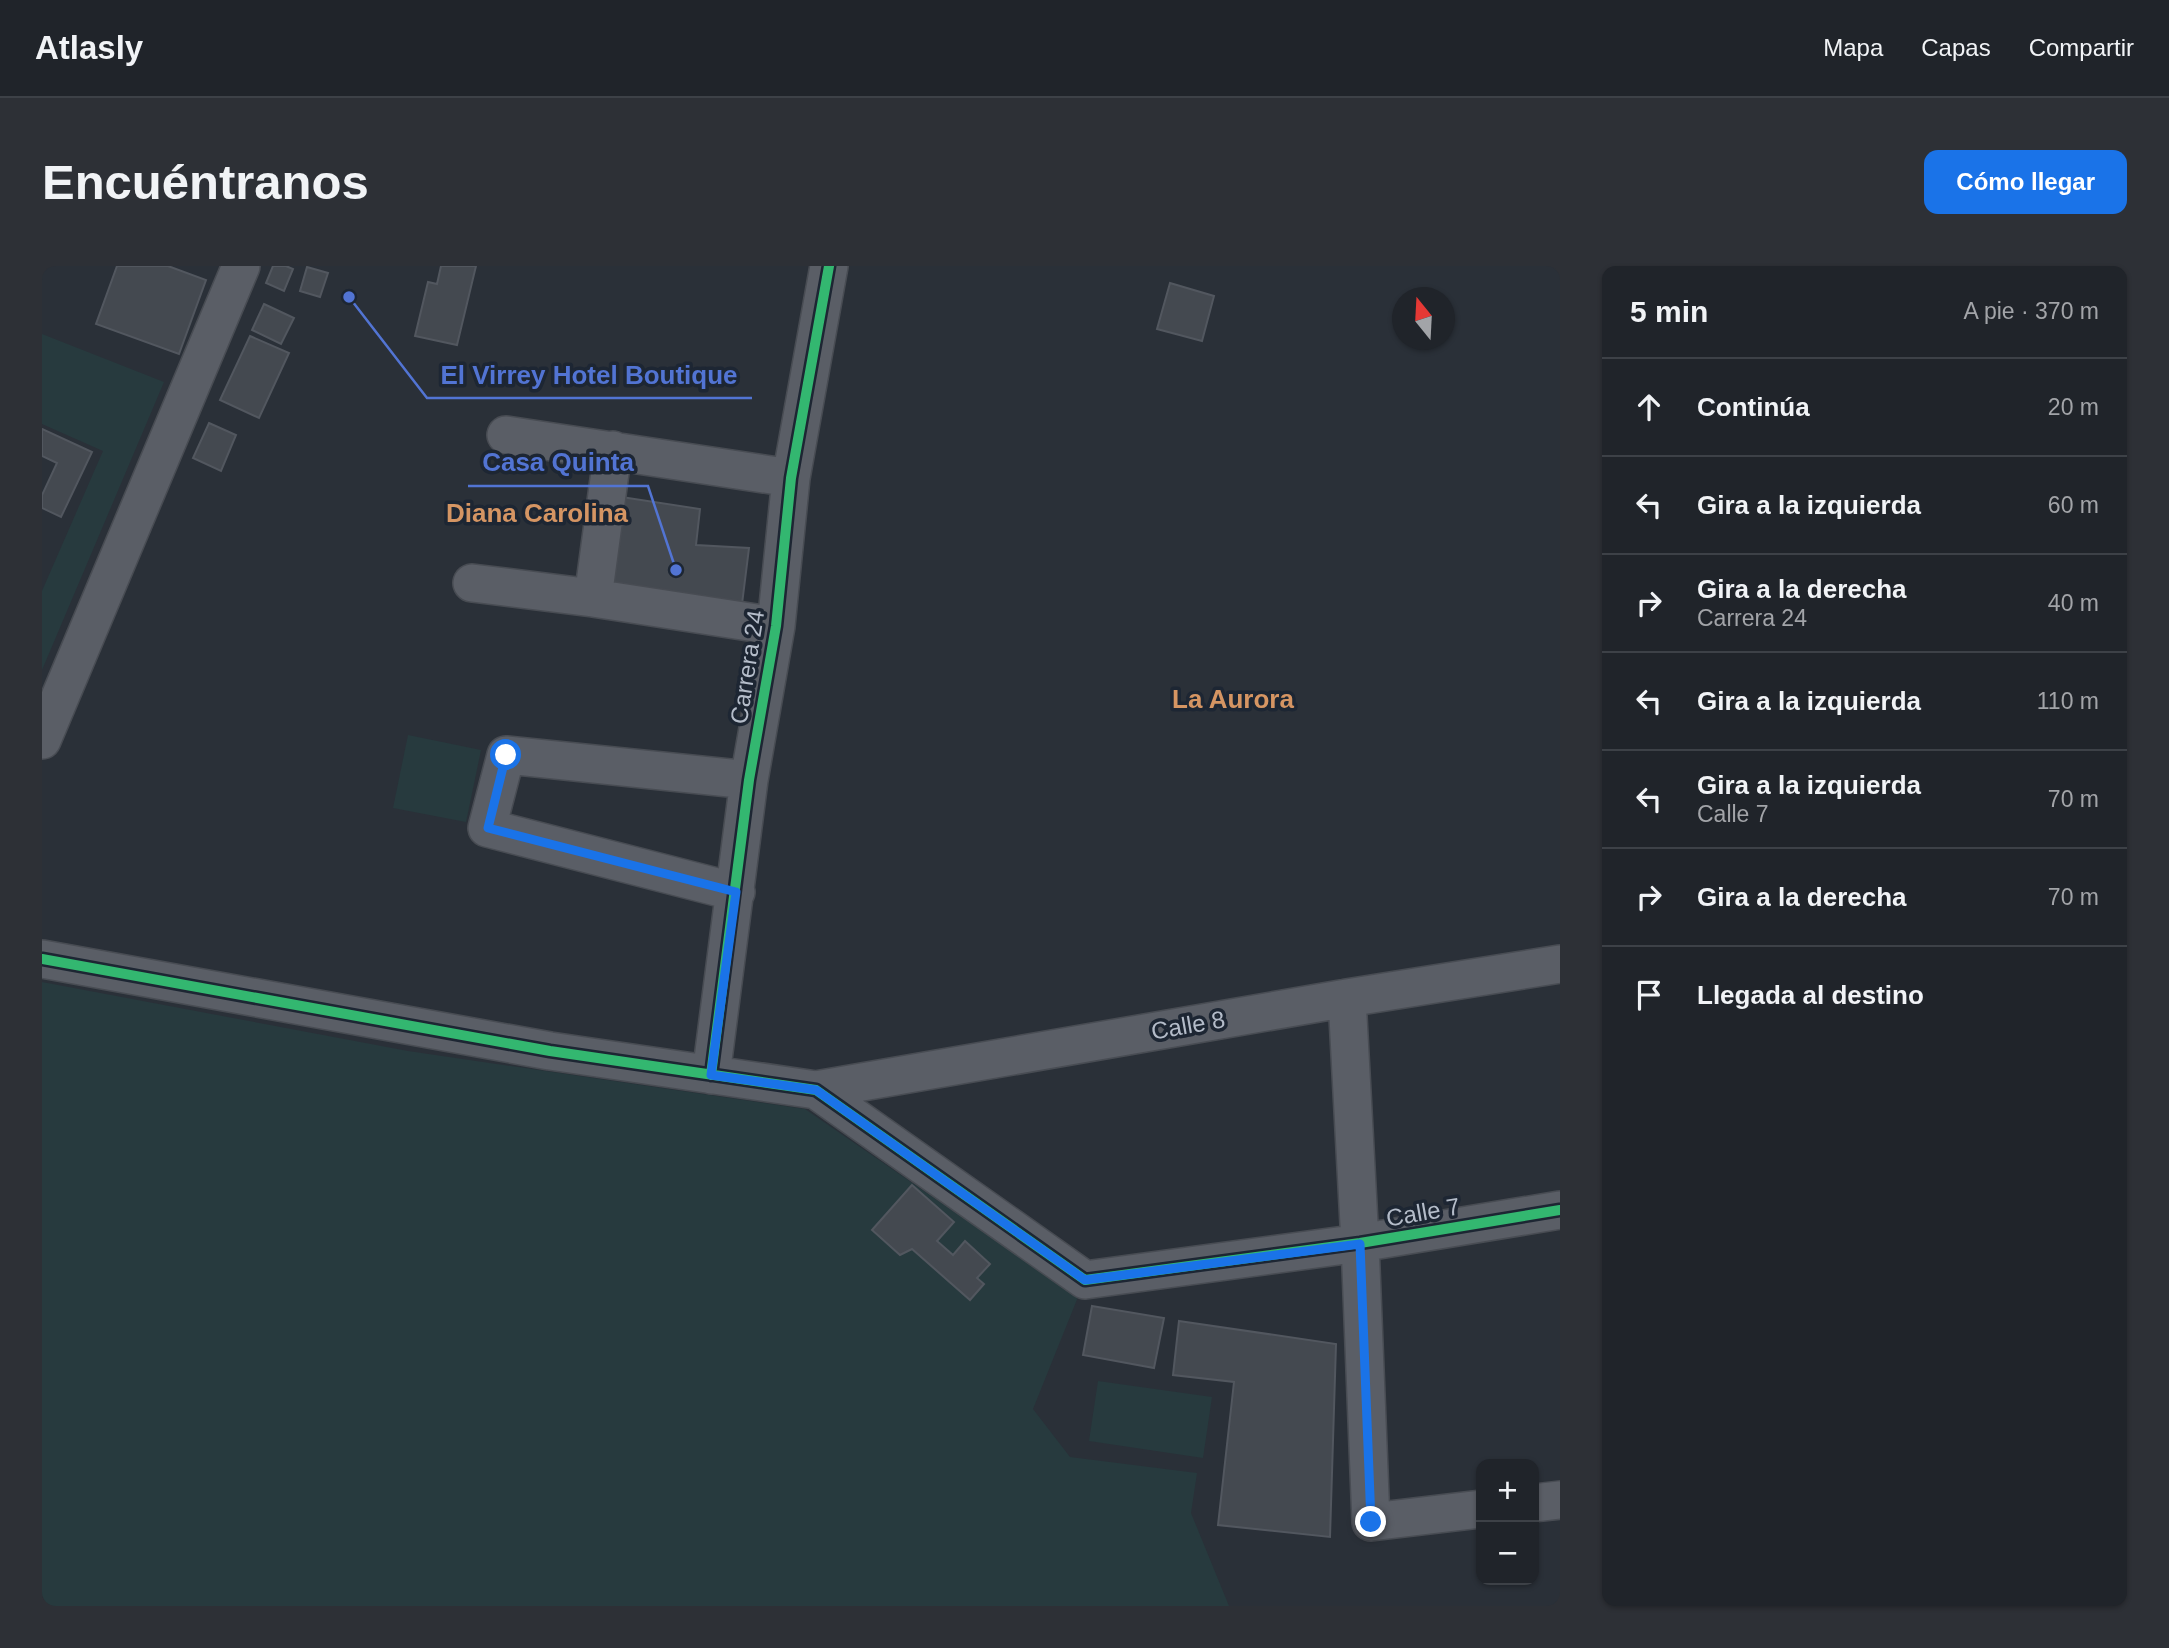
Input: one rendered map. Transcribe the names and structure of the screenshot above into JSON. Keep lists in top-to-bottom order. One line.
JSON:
{"streets":{"street":["Carrera 24","Calle 8","Calle 7"]},"crossings":[["Calle 8","Calle 7"]],"districts":["Diana Carolina","La Aurora"],"places":["El Virrey Hotel Boutique","Casa Quinta"],"north":"top","page":{"header":"Atlasly","nav":["Mapa","Capas","Compartir"],"buttons":"Cómo llegar","title":"Encuéntranos","heading":["5 min","A pie · 370 m"],"list":[["Continúa","20 m"],["Gira a la izquierda","60 m"],["Gira a la derecha","Carrera 24","40 m"],["Gira a la izquierda","110 m"],["Gira a la izquierda","Calle 7","70 m"],["Gira a la derecha","70 m"],"Llegada al destino"],"map_buttons":["+","−"]}}
